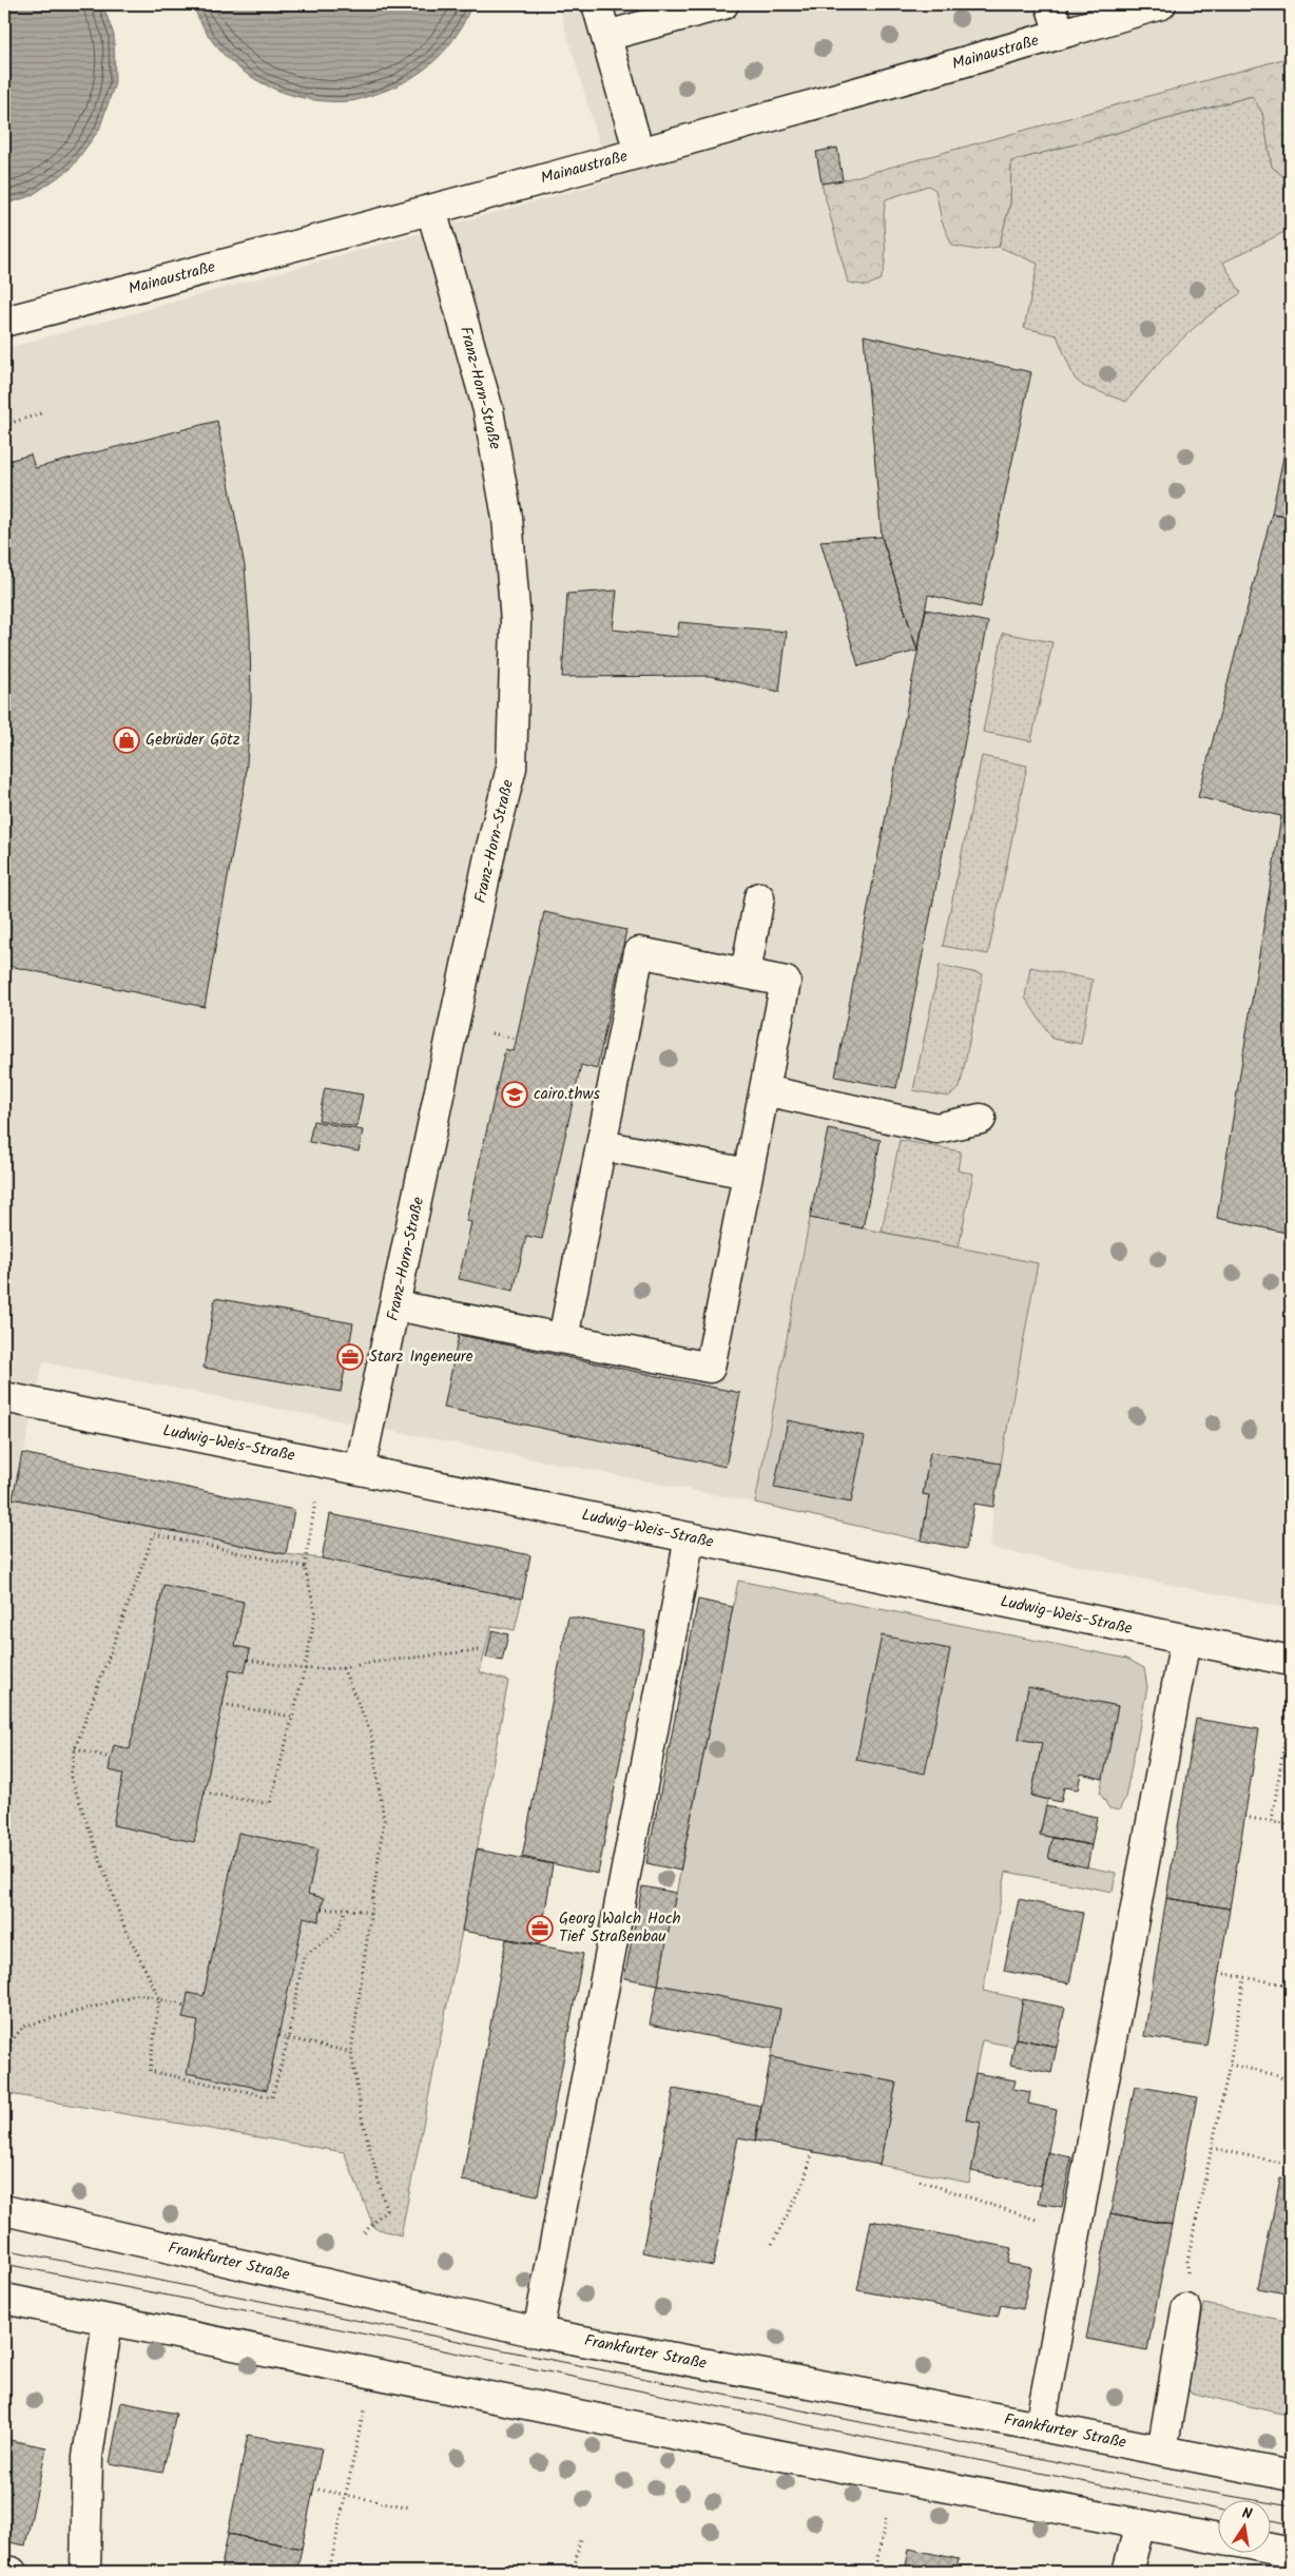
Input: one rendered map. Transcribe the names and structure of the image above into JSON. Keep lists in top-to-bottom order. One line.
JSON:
{"streets":{"street":["Mainaustraße","Franz-Horn-Straße","Ludwig-Weis-Straße","Frankfurter Straße"]},"crossings":[["Mainaustraße","Franz-Horn-Straße"],["Franz-Horn-Straße","Ludwig-Weis-Straße"]],"places":{"shop":["Gebrüder Götz"],"school or university":["cairo.thws"],"office":["Starz Ingeneure","Georg Walch Hoch Tief Straßenbau"]},"north":"top"}
